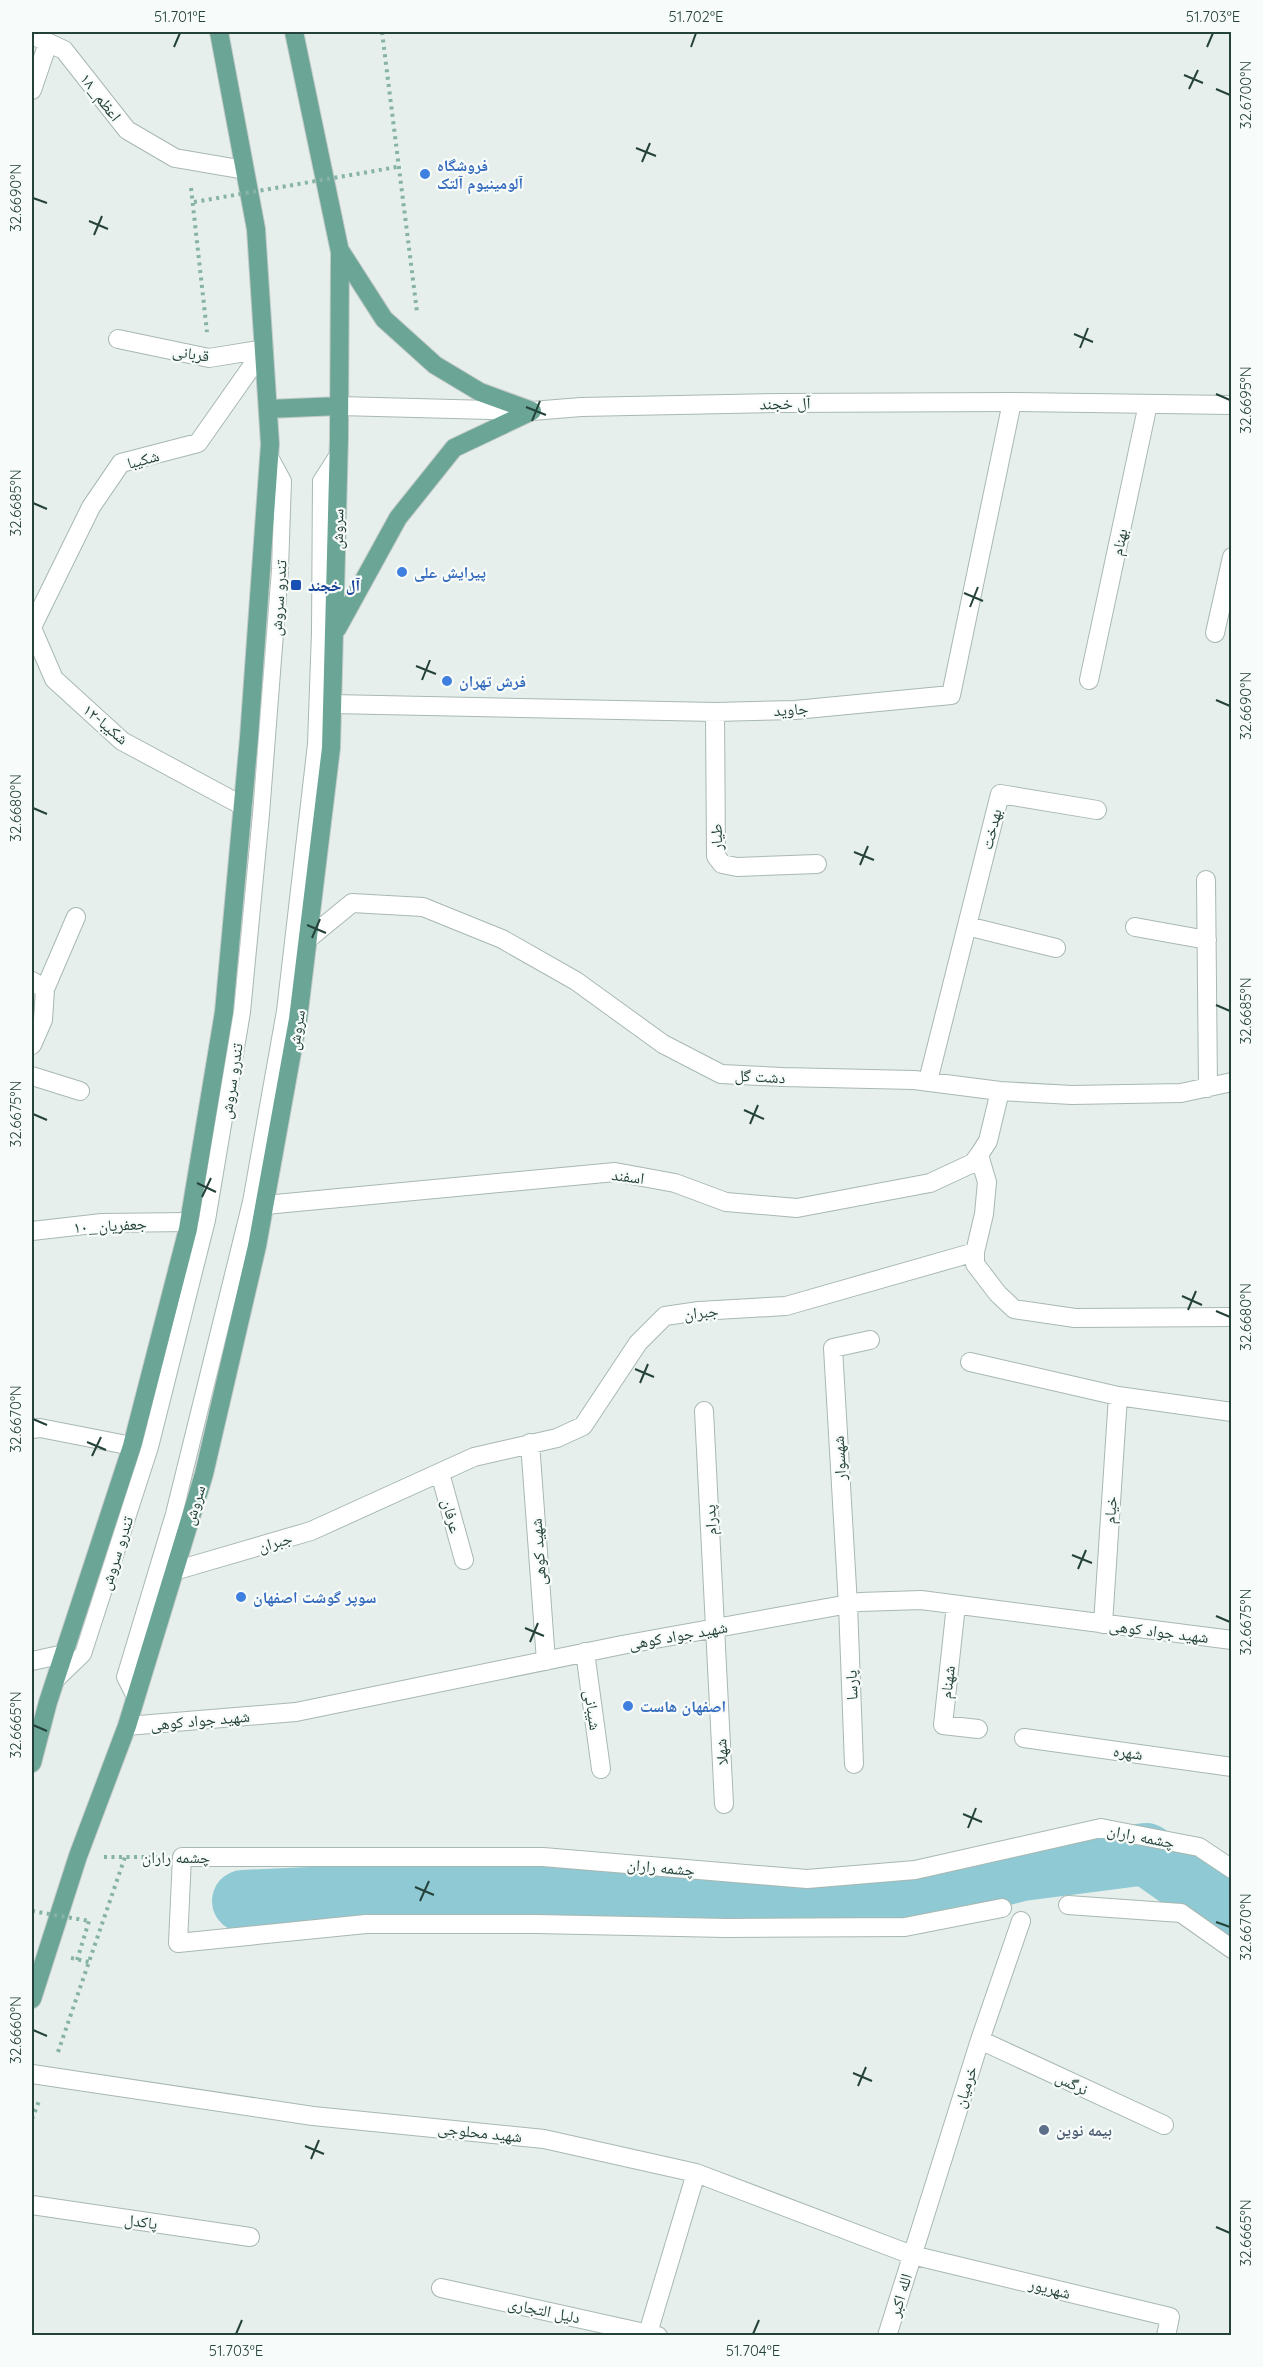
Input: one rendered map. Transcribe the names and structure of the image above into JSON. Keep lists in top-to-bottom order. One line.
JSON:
{"streets":{"main road":["سروش"],"street":["۱۸_اعظم","قربانی","آل خجند","شکیبا","بهنام","جاوید","۱۲-شکیبا","بهدخت","طیار","دشت گل","اسفند","۱۰_جعفریان","جبران","شهسوار","خیام","عرفان","پدرام","شهید کوهی","شهید جواد کوهی","شهنام","پارسا","شیبانی","شهلا","شهره","چشمه راران","نرگس","خرمیان","شهید محلوجی","پاکدل","شهریور","الله اکبر","دلیل التجاری"],"lane":["تندرو سروش"]},"crossings":[["قربانی","شکیبا"],["آل خجند","سروش"],["آل خجند","بهنام"],["آل خجند","جاوید"],["شکیبا","۱۲-شکیبا"],["سروش","جاوید"],["سروش","دشت گل"],["سروش","اسفند"],["سروش","جبران"],["سروش","شهید جواد کوهی"],["سروش","چشمه راران"],["جاوید","طیار"],["بهدخت","دشت گل"],["جبران","عرفان"],["جبران","شهید کوهی"],["شهسوار","شهید جواد کوهی"],["شهسوار","پارسا"],["خیام","شهید جواد کوهی"],["پدرام","شهید جواد کوهی"],["پدرام","شهلا"],["شهید کوهی","شهید جواد کوهی"],["شهید جواد کوهی","شهنام"],["شهید جواد کوهی","پارسا"],["شهید جواد کوهی","شیبانی"],["شهید جواد کوهی","شهلا"],["نرگس","خرمیان"],["خرمیان","شهید محلوجی"],["خرمیان","شهریور"],["خرمیان","الله اکبر"],["شهید محلوجی","شهریور"],["شهید محلوجی","الله اکبر"],["شهید محلوجی","دلیل التجاری"],["شهریور","الله اکبر"]],"places":{"other":["فروشگاه آلومینیوم آلتک","پیرایش علی","فرش تهران","سوپر گوشت اصفهان","اصفهان هاست","بیمه نوین"],"transit":["آل خجند"]},"coordinates":["51.701°E","51.702°E","51.703°E","32.6700°N","32.6690°N","32.6695°N","32.6685°N","32.6680°N","32.6675°N","32.6670°N","32.6665°N","32.6660°N","51.704°E"]}
